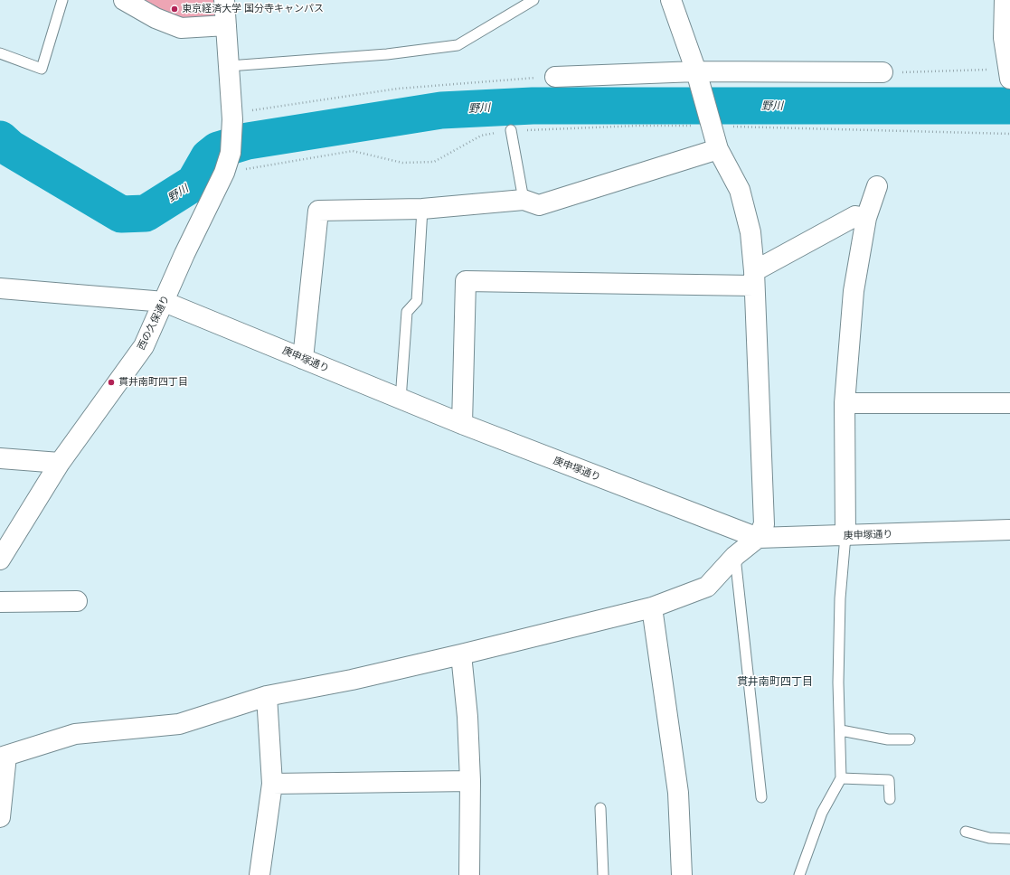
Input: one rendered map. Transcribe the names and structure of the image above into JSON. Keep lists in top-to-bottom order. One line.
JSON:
{"streets":{"street":["西の久保通り","庚申塚通り"]},"crossings":[["西の久保通り","庚申塚通り"]],"districts":["貫井南町四丁目"],"water":["野川"],"places":["東京経済大学 国分寺キャンパス","貫井南町四丁目"]}
